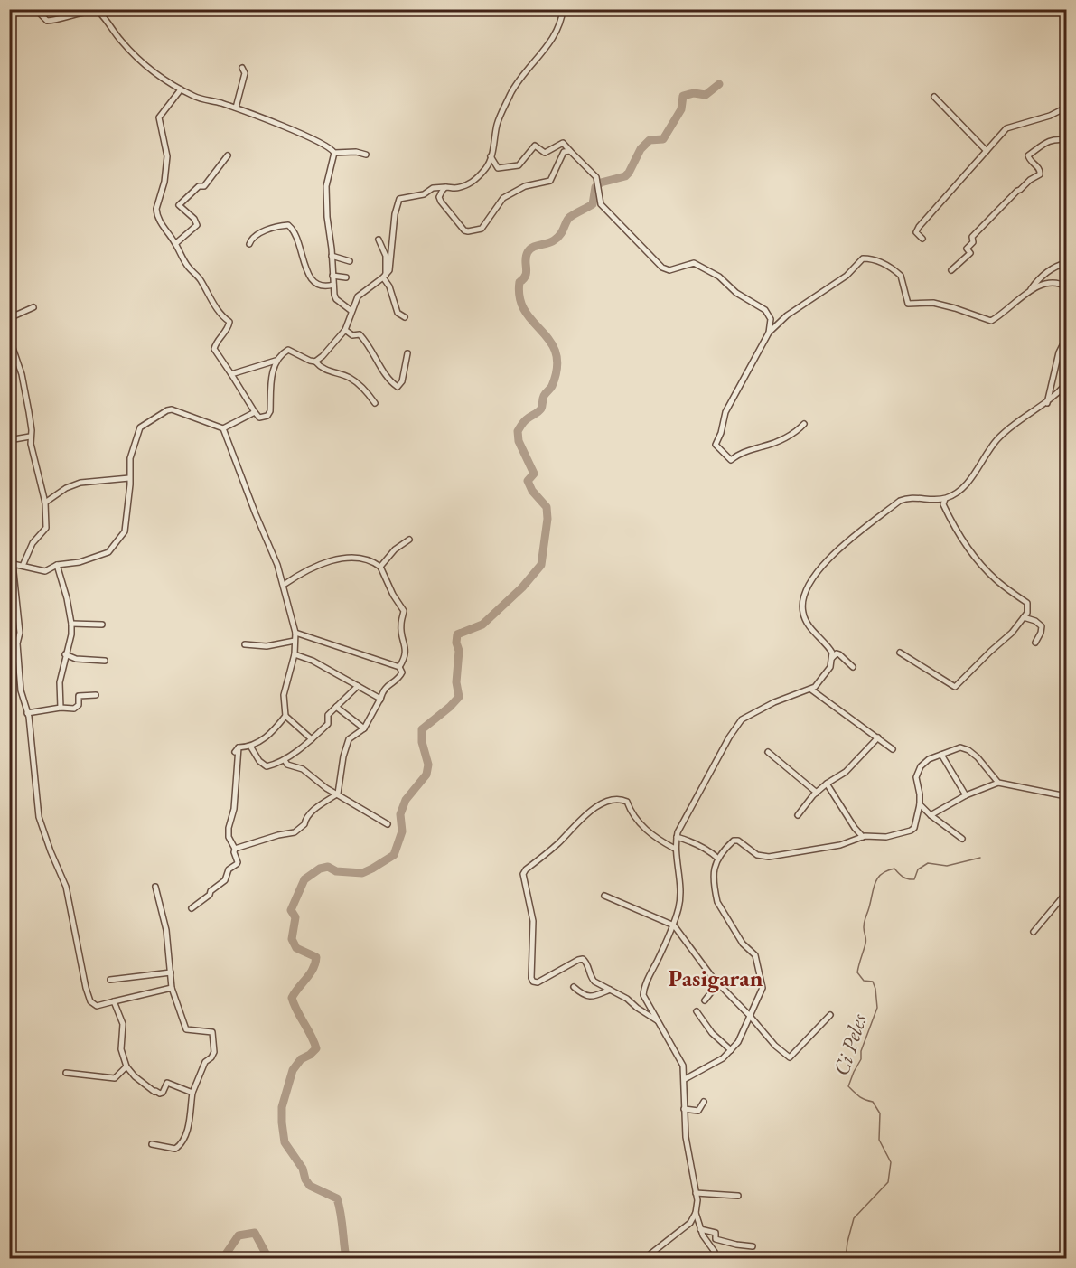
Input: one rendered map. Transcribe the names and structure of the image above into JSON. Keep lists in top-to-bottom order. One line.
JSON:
{"districts":["Pasigaran"],"water":["Ci Peles"]}
